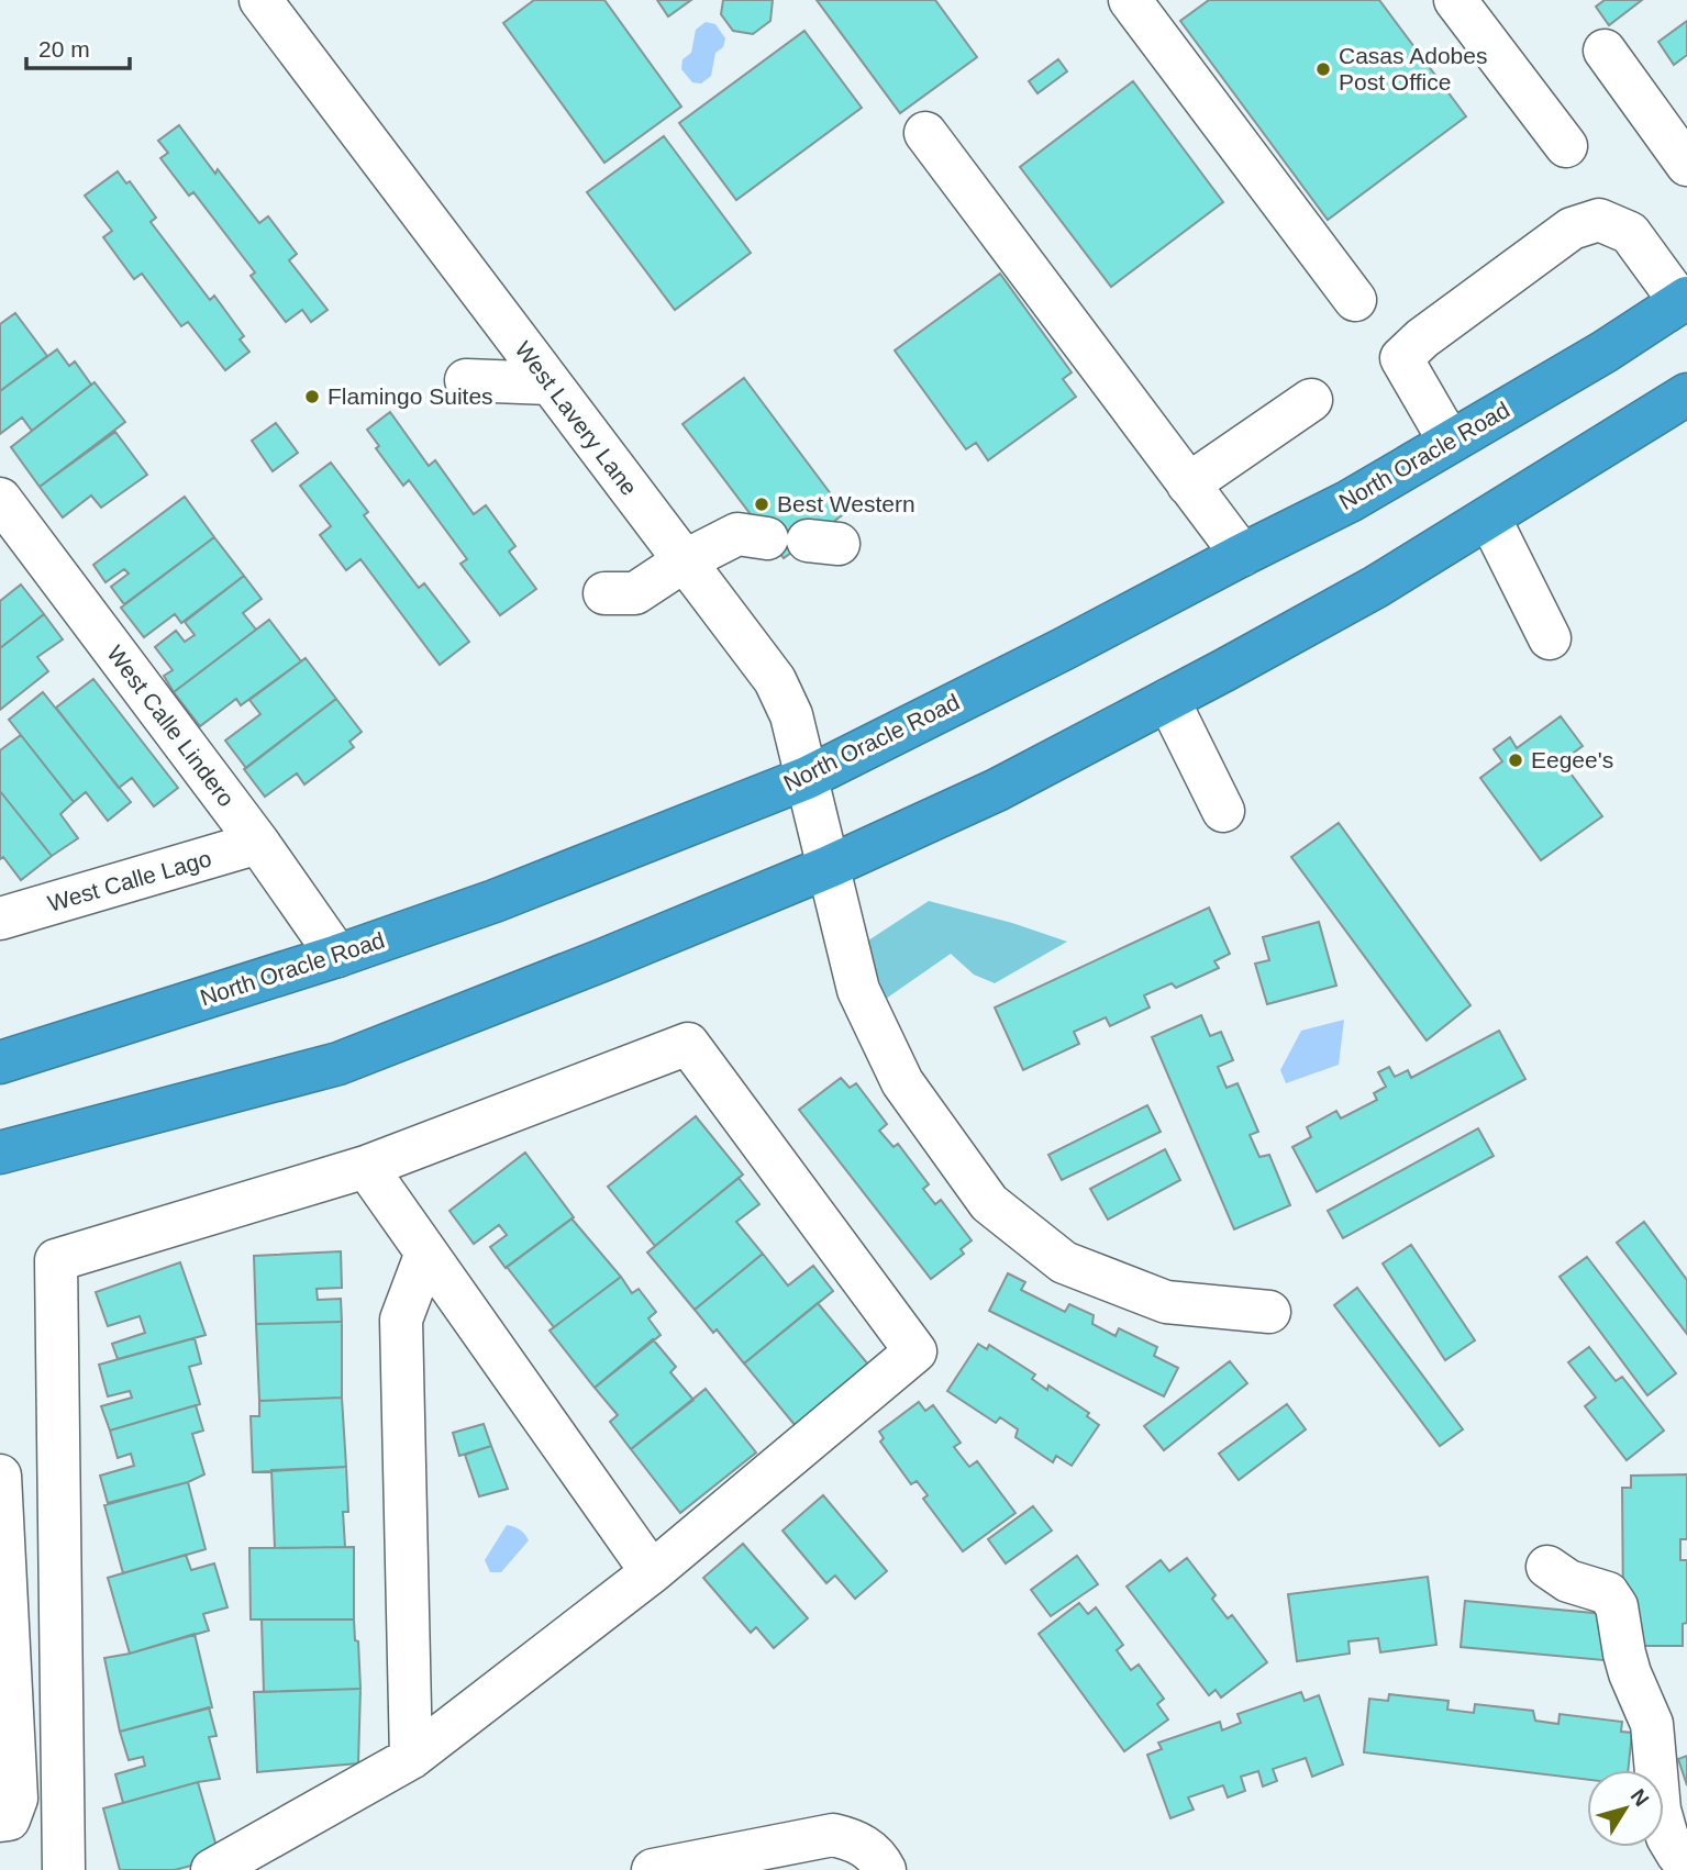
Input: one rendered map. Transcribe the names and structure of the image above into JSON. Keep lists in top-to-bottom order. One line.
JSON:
{"streets":{"highway":["North Oracle Road"],"street":["West Lavery Lane","West Calle Lindero","West Calle Lago"]},"crossings":[["West Lavery Lane","North Oracle Road"],["North Oracle Road","West Calle Lindero"],["West Calle Lindero","West Calle Lago"]],"places":["Casas Adobes Post Office","Flamingo Suites","Best Western","Eegee's"],"scale_bar":"20 m","north":"top right"}
